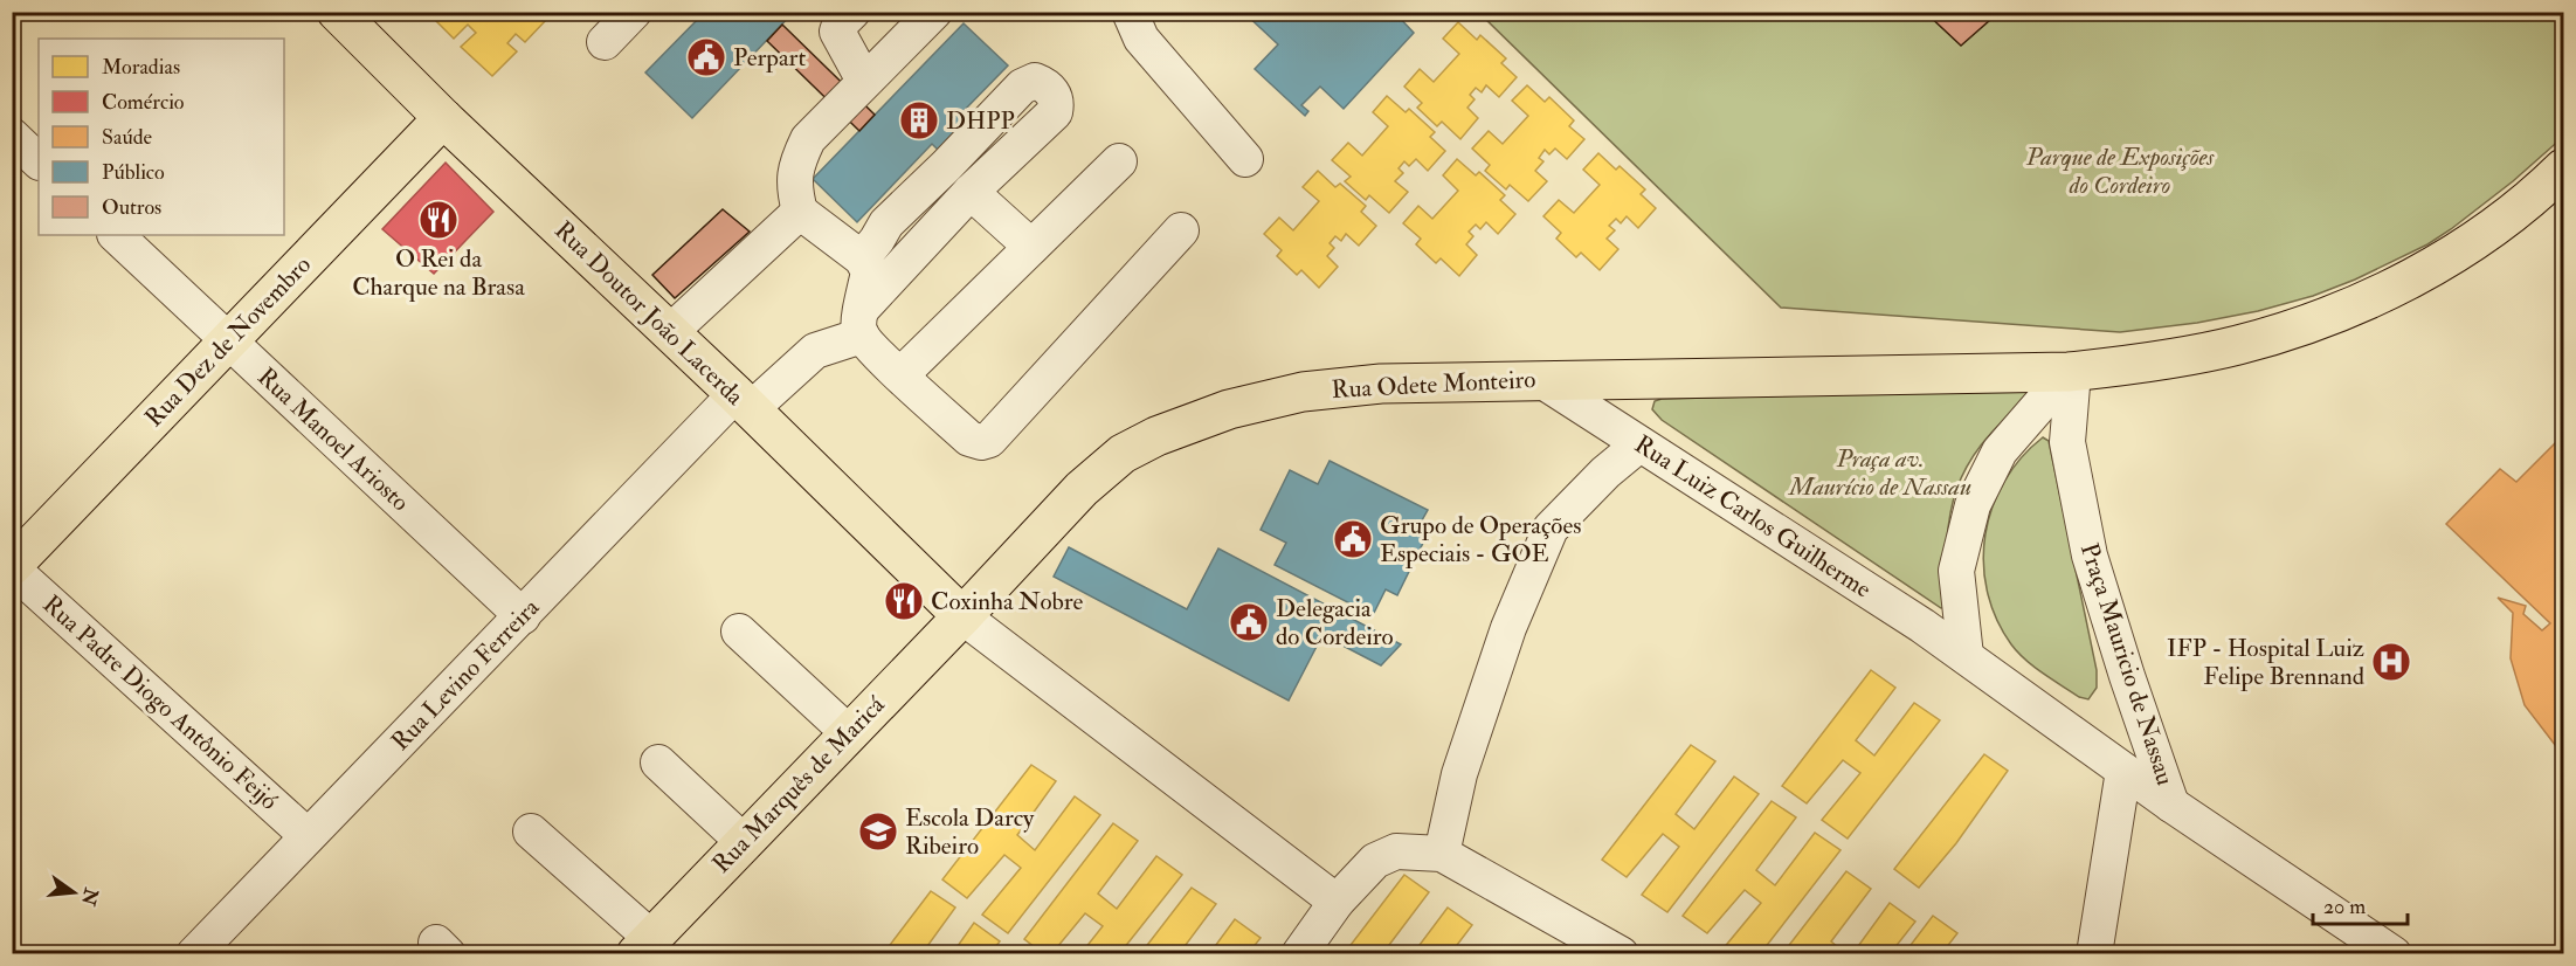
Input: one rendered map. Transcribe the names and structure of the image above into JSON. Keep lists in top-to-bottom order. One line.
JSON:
{"streets":{"main road":["Rua Doutor João Lacerda","Rua Dez de Novembro","Rua Odete Monteiro","Rua Marquês de Maricá"],"street":["Rua Manoel Ariosto","Rua Luiz Carlos Guilherme","Praça Mauricio de Nassau","Rua Levino Ferreira","Rua Padre Diogo Antônio Feijó"]},"crossings":[["Rua Doutor João Lacerda","Rua Dez de Novembro"],["Rua Doutor João Lacerda","Rua Odete Monteiro"],["Rua Doutor João Lacerda","Rua Levino Ferreira"],["Rua Doutor João Lacerda","Rua Marquês de Maricá"],["Rua Dez de Novembro","Rua Manoel Ariosto"],["Rua Dez de Novembro","Rua Padre Diogo Antônio Feijó"],["Rua Odete Monteiro","Rua Luiz Carlos Guilherme"],["Rua Odete Monteiro","Praça Mauricio de Nassau"],["Rua Odete Monteiro","Rua Marquês de Maricá"],["Rua Manoel Ariosto","Rua Levino Ferreira"],["Rua Luiz Carlos Guilherme","Praça Mauricio de Nassau"],["Rua Levino Ferreira","Rua Padre Diogo Antônio Feijó"]],"parks":["Parque de Exposições do Cordeiro","Praça av. Maurício de Nassau"],"places":{"public building":["Perpart","Grupo de Operações Especiais - GOE","Delegacia do Cordeiro"],"building":["DHPP"],"restaurant":["O Rei da Charque na Brasa","Coxinha Nobre"],"hospital":["IFP - Hospital Luiz Felipe Brennand"],"school or university":["Escola Darcy Ribeiro"]},"legend":["Moradias","Comércio","Saúde","Público","Outros"],"scale_bar":"20 m","north":"right"}
